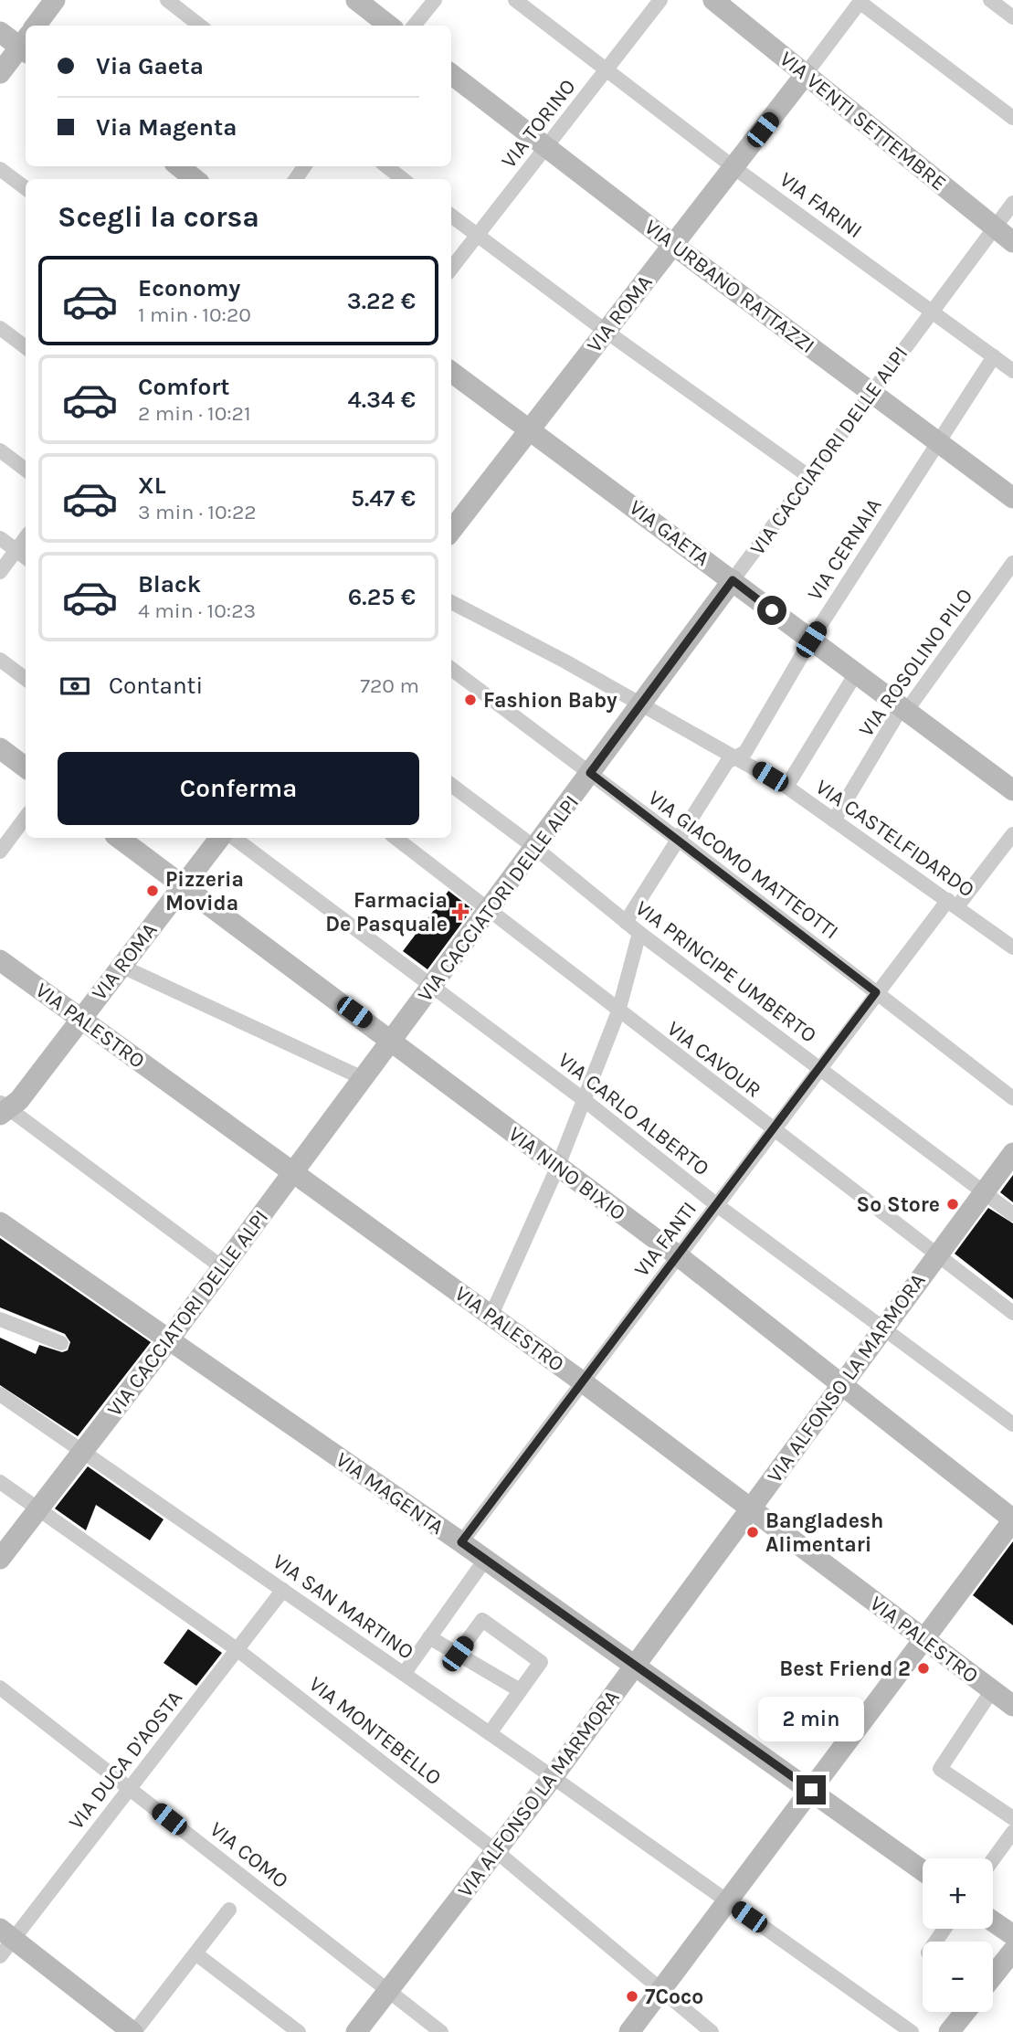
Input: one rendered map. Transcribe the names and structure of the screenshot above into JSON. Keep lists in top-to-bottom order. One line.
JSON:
{"streets":{"street":["VIA VENTI SETTEMBRE","VIA TORINO","VIA FARINI","VIA URBANO RATTAZZI","VIA ROMA","VIA CACCIATORI DELLE ALPI","VIA GAETA","VIA CERNAIA","VIA ROSOLINO PILO","VIA CASTELFIDARDO","VIA GIACOMO MATTEOTTI","VIA PRINCIPE UMBERTO","VIA PALESTRO","VIA CAVOUR","VIA CARLO ALBERTO","VIA NINO BIXIO","VIA FANTI","VIA ALFONSO LA MARMORA","VIA MAGENTA","VIA SAN MARTINO","VIA MONTEBELLO","VIA DUCA D'AOSTA","VIA COMO"]},"crossings":[["VIA VENTI SETTEMBRE","VIA ROMA"],["VIA VENTI SETTEMBRE","VIA CACCIATORI DELLE ALPI"],["VIA TORINO","VIA FARINI"],["VIA TORINO","VIA URBANO RATTAZZI"],["VIA FARINI","VIA ROMA"],["VIA FARINI","VIA CACCIATORI DELLE ALPI"],["VIA FARINI","VIA CERNAIA"],["VIA URBANO RATTAZZI","VIA ROMA"],["VIA URBANO RATTAZZI","VIA CACCIATORI DELLE ALPI"],["VIA URBANO RATTAZZI","VIA CERNAIA"],["VIA ROMA","VIA GAETA"],["VIA ROMA","VIA PALESTRO"],["VIA ROMA","VIA NINO BIXIO"],["VIA CACCIATORI DELLE ALPI","VIA GAETA"],["VIA CACCIATORI DELLE ALPI","VIA CASTELFIDARDO"],["VIA CACCIATORI DELLE ALPI","VIA GIACOMO MATTEOTTI"],["VIA CACCIATORI DELLE ALPI","VIA PRINCIPE UMBERTO"],["VIA CACCIATORI DELLE ALPI","VIA PALESTRO"],["VIA CACCIATORI DELLE ALPI","VIA CAVOUR"],["VIA CACCIATORI DELLE ALPI","VIA CARLO ALBERTO"],["VIA CACCIATORI DELLE ALPI","VIA NINO BIXIO"],["VIA CACCIATORI DELLE ALPI","VIA MAGENTA"],["VIA CACCIATORI DELLE ALPI","VIA SAN MARTINO"],["VIA CACCIATORI DELLE ALPI","VIA MONTEBELLO"],["VIA GAETA","VIA CERNAIA"],["VIA GAETA","VIA ROSOLINO PILO"],["VIA CERNAIA","VIA CASTELFIDARDO"],["VIA CERNAIA","VIA GIACOMO MATTEOTTI"],["VIA CERNAIA","VIA PRINCIPE UMBERTO"],["VIA ROSOLINO PILO","VIA CASTELFIDARDO"],["VIA CASTELFIDARDO","VIA FANTI"],["VIA GIACOMO MATTEOTTI","VIA FANTI"],["VIA PRINCIPE UMBERTO","VIA FANTI"],["VIA PRINCIPE UMBERTO","VIA ALFONSO LA MARMORA"],["VIA PALESTRO","VIA FANTI"],["VIA PALESTRO","VIA ALFONSO LA MARMORA"],["VIA CAVOUR","VIA FANTI"],["VIA CAVOUR","VIA ALFONSO LA MARMORA"],["VIA CARLO ALBERTO","VIA FANTI"],["VIA CARLO ALBERTO","VIA ALFONSO LA MARMORA"],["VIA NINO BIXIO","VIA FANTI"],["VIA NINO BIXIO","VIA ALFONSO LA MARMORA"],["VIA FANTI","VIA MAGENTA"],["VIA ALFONSO LA MARMORA","VIA MAGENTA"],["VIA ALFONSO LA MARMORA","VIA SAN MARTINO"],["VIA ALFONSO LA MARMORA","VIA MONTEBELLO"],["VIA ALFONSO LA MARMORA","VIA COMO"],["VIA SAN MARTINO","VIA DUCA D'AOSTA"],["VIA MONTEBELLO","VIA DUCA D'AOSTA"],["VIA DUCA D'AOSTA","VIA COMO"]],"places":{"other":["Fashion Baby","Pizzeria Movida","So Store","Bangladesh Alimentari","Best Friend 2","7Coco"],"health":["Farmacia De Pasquale"]},"page":{"banner":["Via Gaeta","Via Magenta"],"heading":"Scegli la corsa","list":[{"name":"Economy","note":"1 min · 10:20","value":"3.22 €"},{"name":"Comfort","note":"2 min · 10:21","value":"4.34 €"},{"name":"XL","note":"3 min · 10:22","value":"5.47 €"},{"name":"Black","note":"4 min · 10:23","value":"6.25 €"}],"pay":["Contanti","720 m"],"buttons":"Conferma","bubble":"2 min","map_buttons":["+","−"]}}
